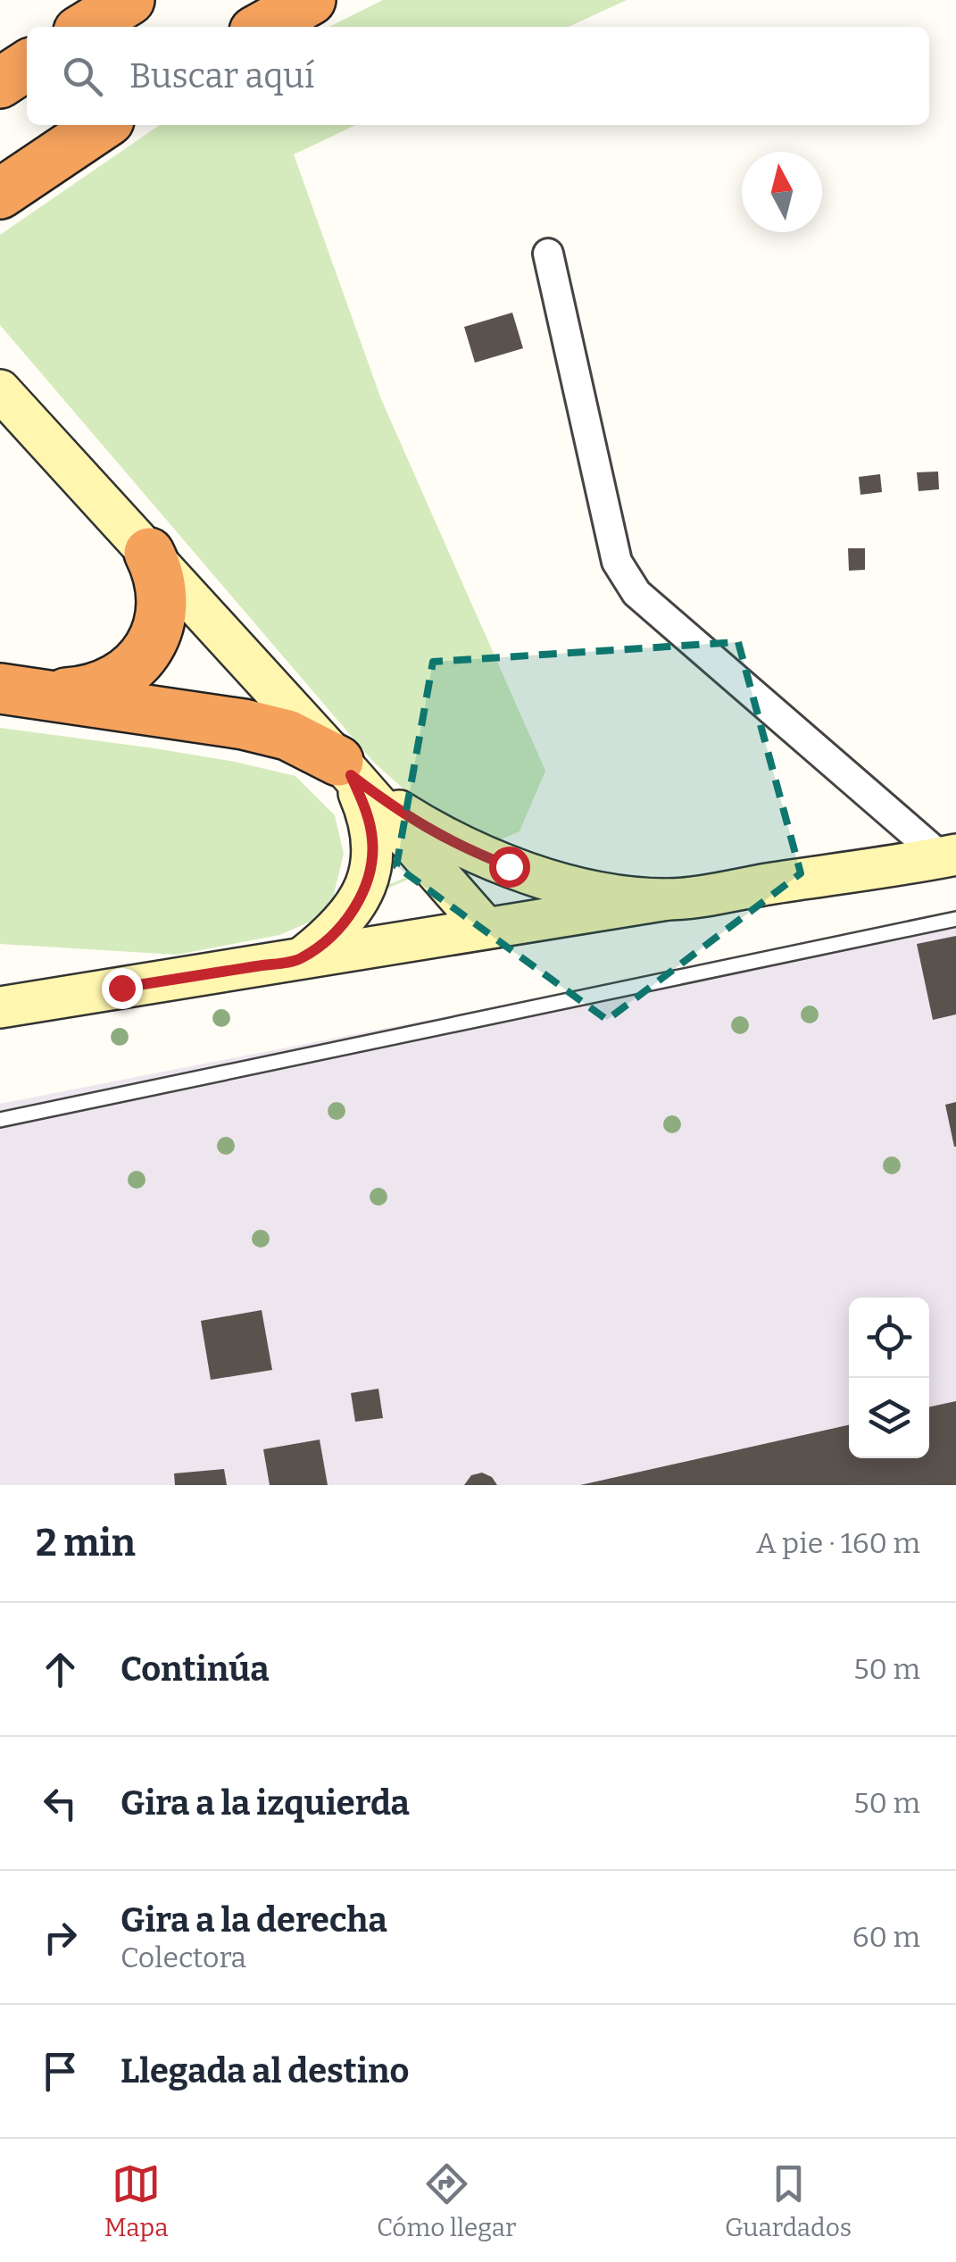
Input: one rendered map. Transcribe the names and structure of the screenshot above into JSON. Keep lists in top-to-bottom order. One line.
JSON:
{"north":"top","page":{"search":"Buscar aquí","heading":["2 min","A pie · 160 m"],"list":[["Continúa","50 m"],["Gira a la izquierda","50 m"],["Gira a la derecha","Colectora","60 m"],"Llegada al destino"],"nav":["Mapa","Cómo llegar","Guardados"]}}
